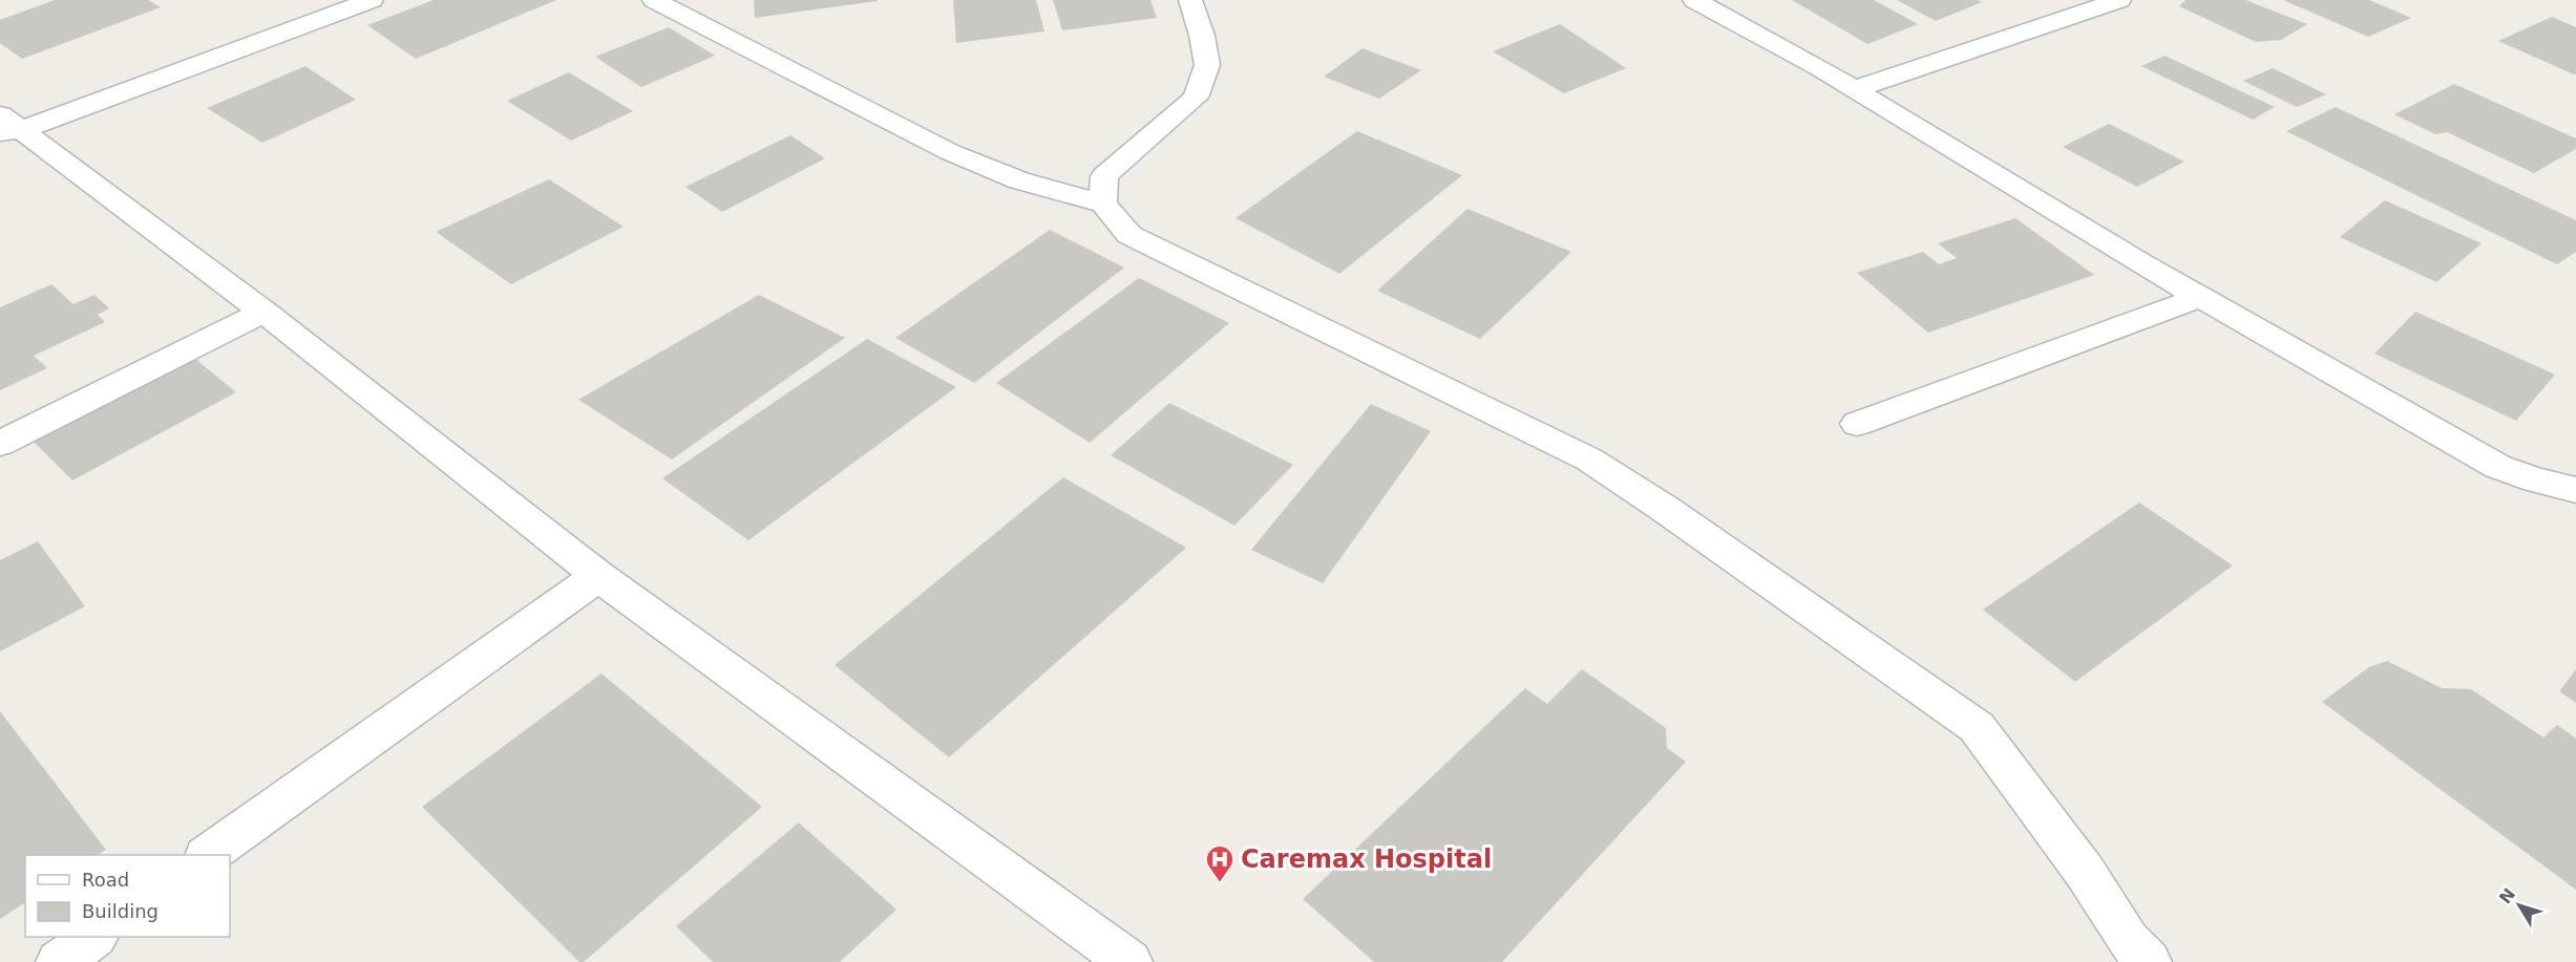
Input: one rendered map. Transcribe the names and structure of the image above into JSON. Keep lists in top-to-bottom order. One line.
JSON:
{"places":{"hospital":["Caremax Hospital"]},"legend":["Road","Building"],"north":"top left"}
